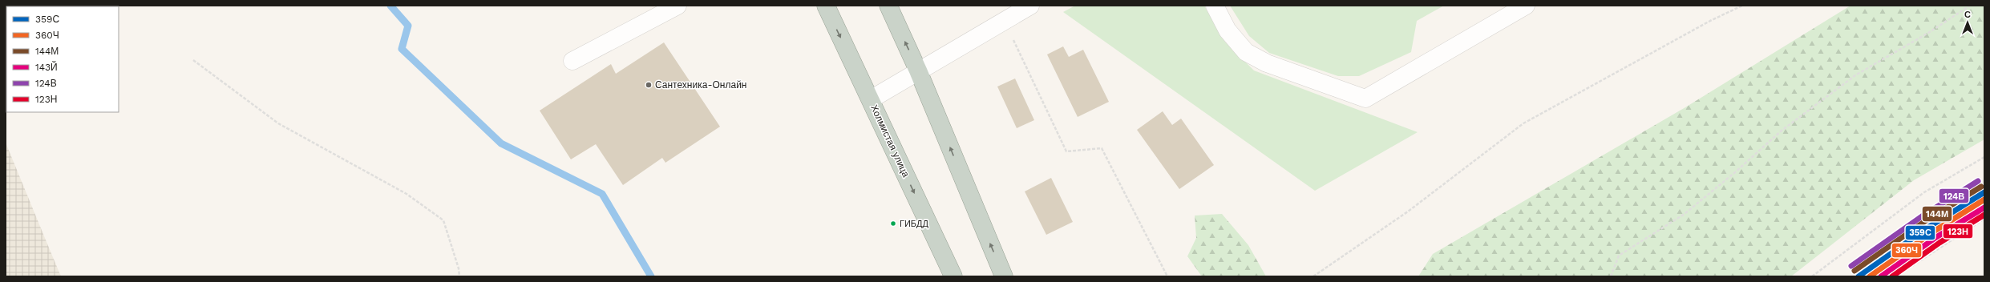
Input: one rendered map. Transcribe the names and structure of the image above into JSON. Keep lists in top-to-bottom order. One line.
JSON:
{"streets":{"highway":["Холмистая улица"]},"places":["Сантехника-Онлайн","ГИБДД"],"lines":["transit line 124В","transit line 144М","transit line 359С","transit line 360Ч","transit line 143Й","transit line 123Н"],"legend":["359С","360Ч","144М","143Й","124В","123Н"],"north":"top"}
